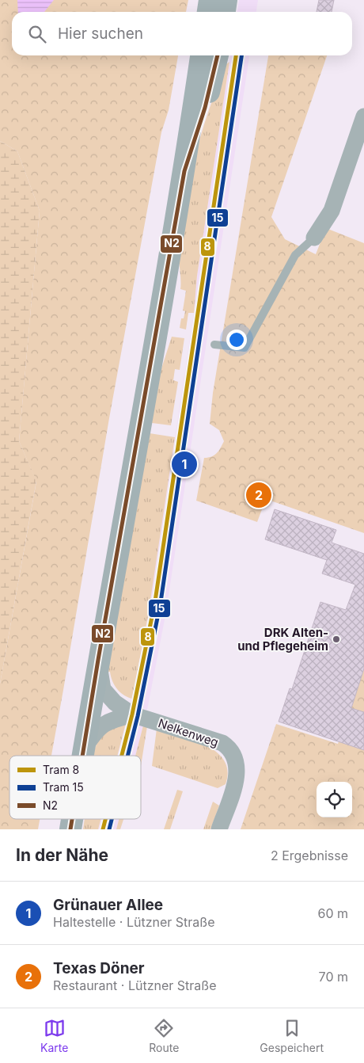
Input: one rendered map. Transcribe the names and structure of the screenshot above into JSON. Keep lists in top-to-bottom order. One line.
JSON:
{"streets":{"street":["Nelkenweg"]},"places":["DRK Alten- und Pflegeheim"],"lines":["tram line 8","tram line 15","transit line N2"],"legend":["Tram 8","Tram 15","N2"],"page":{"search":"Hier suchen","pins":["1","2"],"heading":["In der Nähe","2 Ergebnisse"],"list":[{"mark":"1","name":"Grünauer Allee","note":"Haltestelle · Lützner Straße","value":"60 m"},{"mark":"2","name":"Texas Döner","note":"Restaurant · Lützner Straße","value":"70 m"}],"nav":["Karte","Route","Gespeichert"]}}
